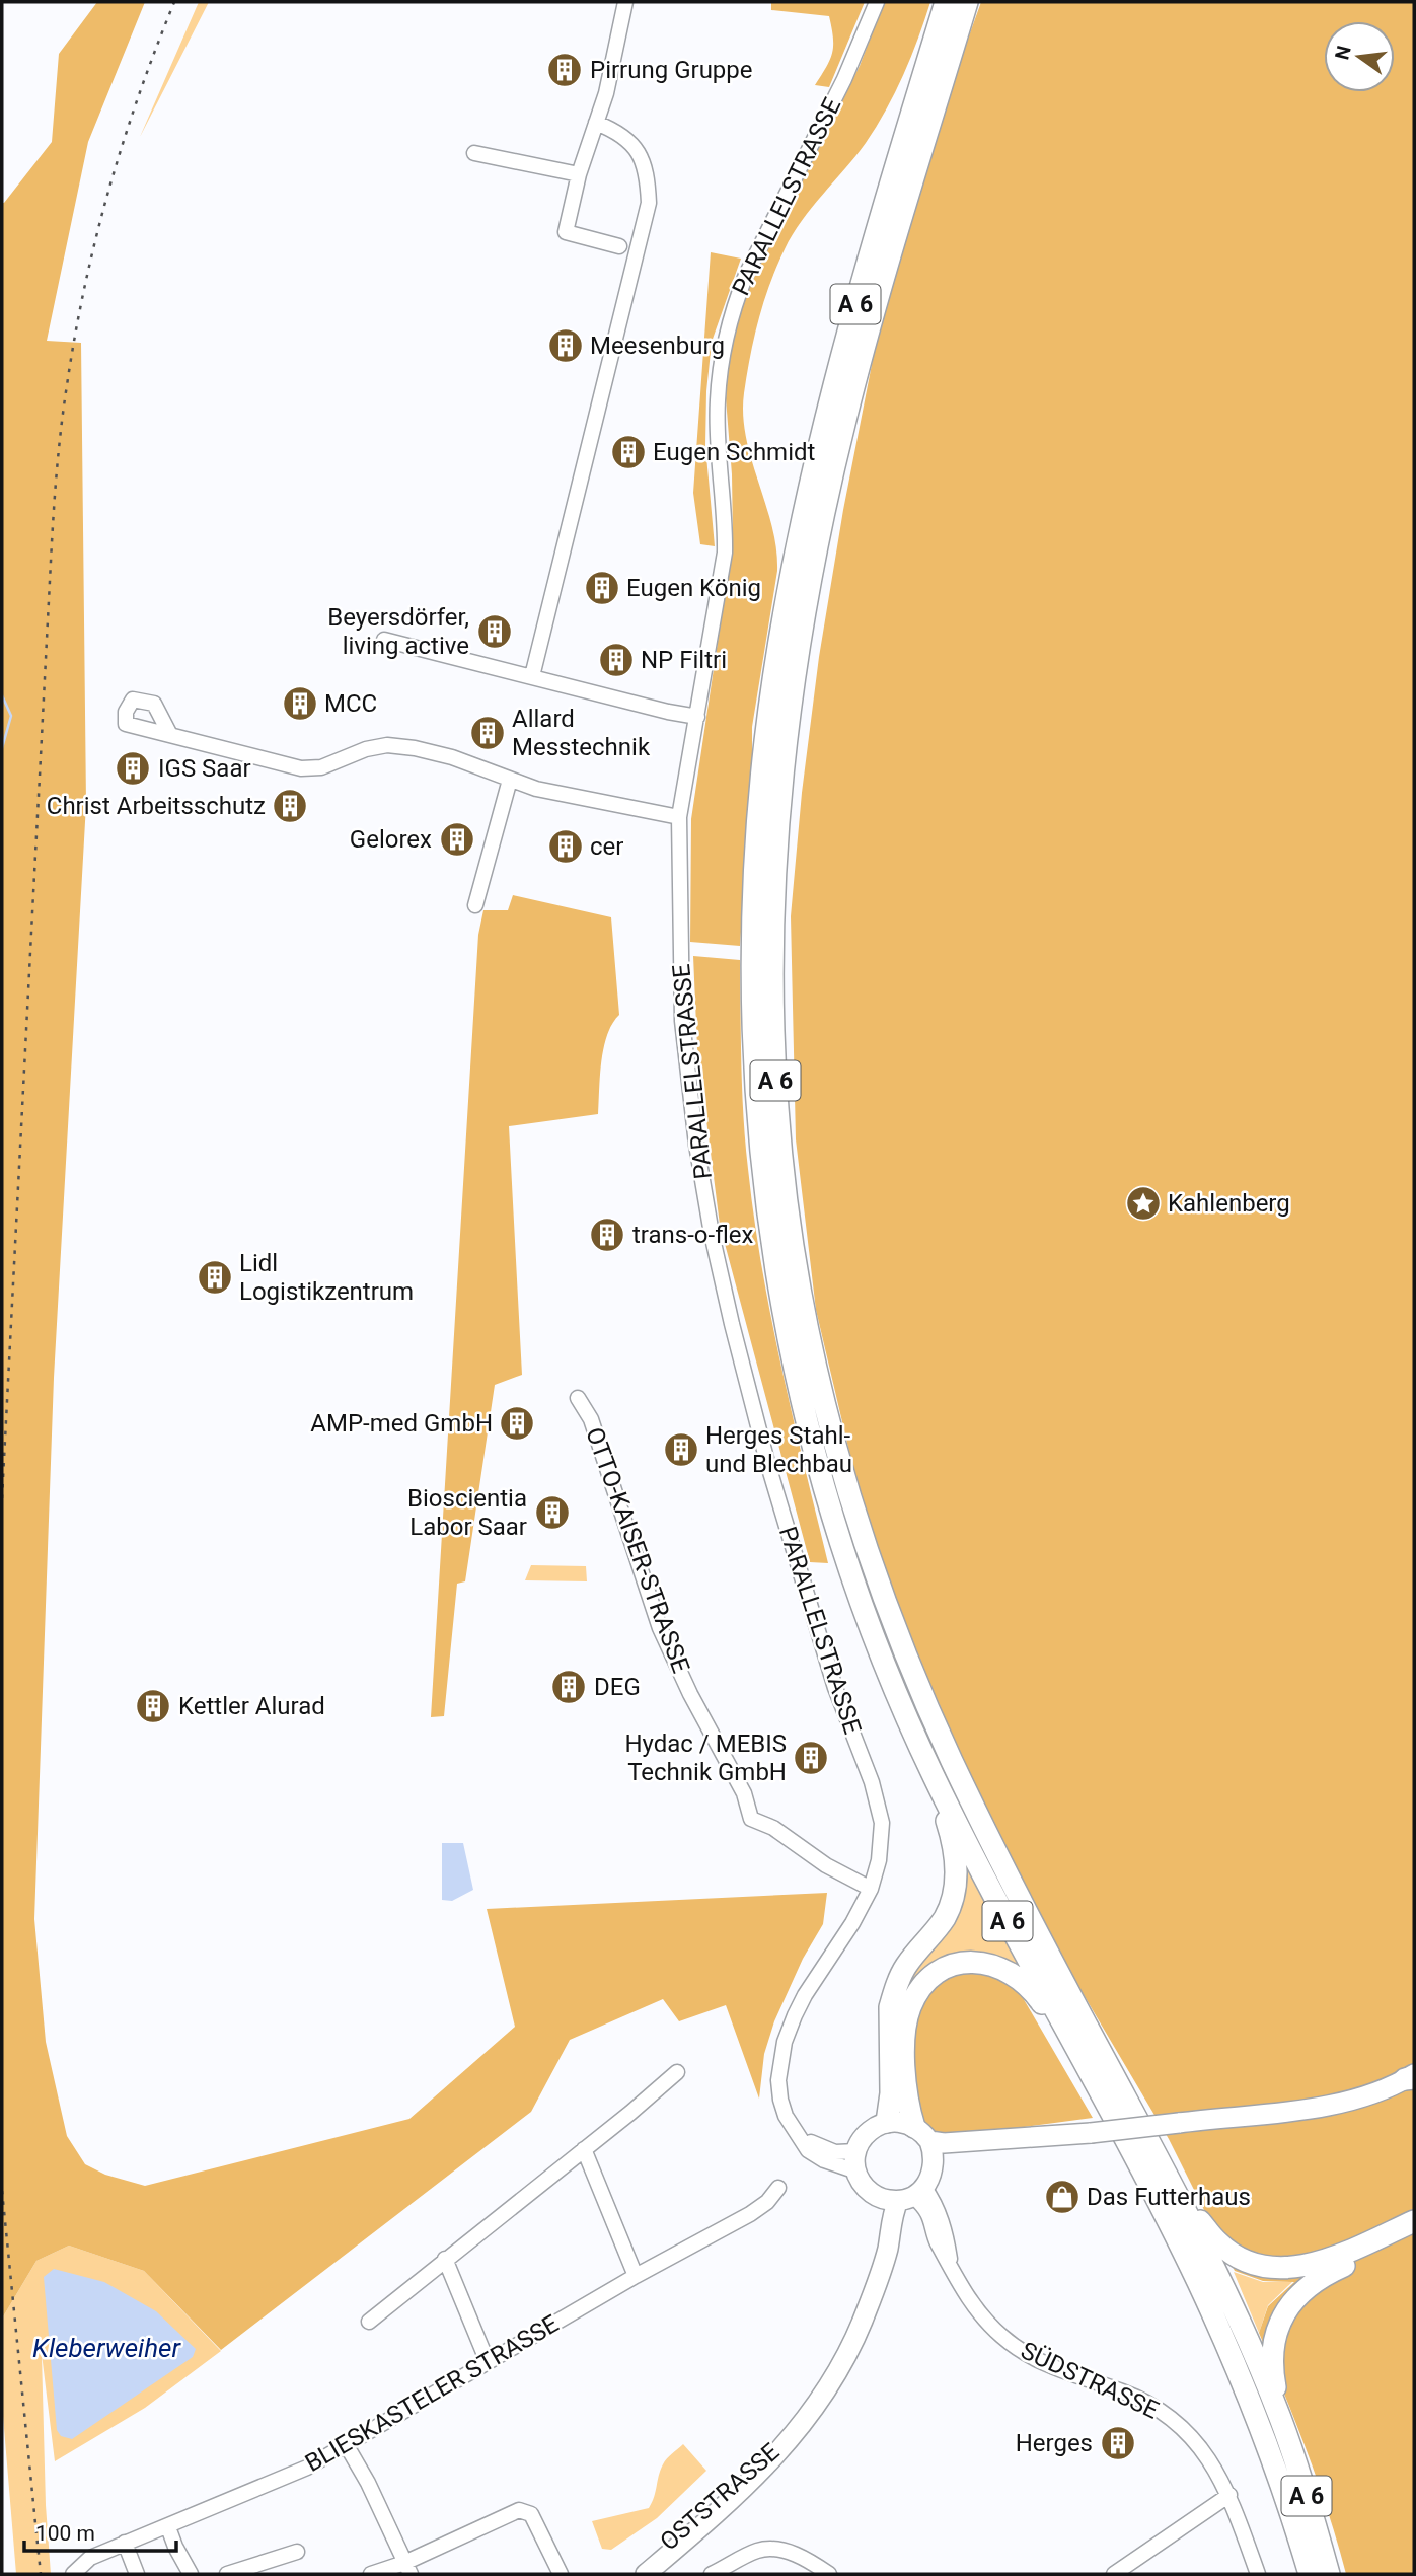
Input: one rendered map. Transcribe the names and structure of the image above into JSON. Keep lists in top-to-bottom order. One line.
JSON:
{"streets":{"highway":["A 6"],"main road":["OSTSTRASSE"],"street":["PARALLELSTRASSE","OTTO-KAISER-STRASSE","SÜDSTRASSE","BLIESKASTELER STRASSE"]},"crossings":[["PARALLELSTRASSE","OTTO-KAISER-STRASSE"],["PARALLELSTRASSE","SÜDSTRASSE"],["PARALLELSTRASSE","OSTSTRASSE"],["SÜDSTRASSE","OSTSTRASSE"]],"water":["Kleberweiher"],"places":{"building":["Pirrung Gruppe","Meesenburg","Eugen Schmidt","Eugen König","Beyersdörfer, living active","NP Filtri","MCC","Allard Messtechnik","IGS Saar","Christ Arbeitsschutz","Gelorex","cer","trans-o-flex","Lidl Logistikzentrum","AMP-med GmbH","Herges Stahl- und Blechbau","Bioscientia Labor Saar","DEG","Kettler Alurad","Hydac / MEBIS Technik GmbH","Herges"],"place":["Kahlenberg"],"shop":["Das Futterhaus"]},"scale_bar":"100 m","north":"left"}
